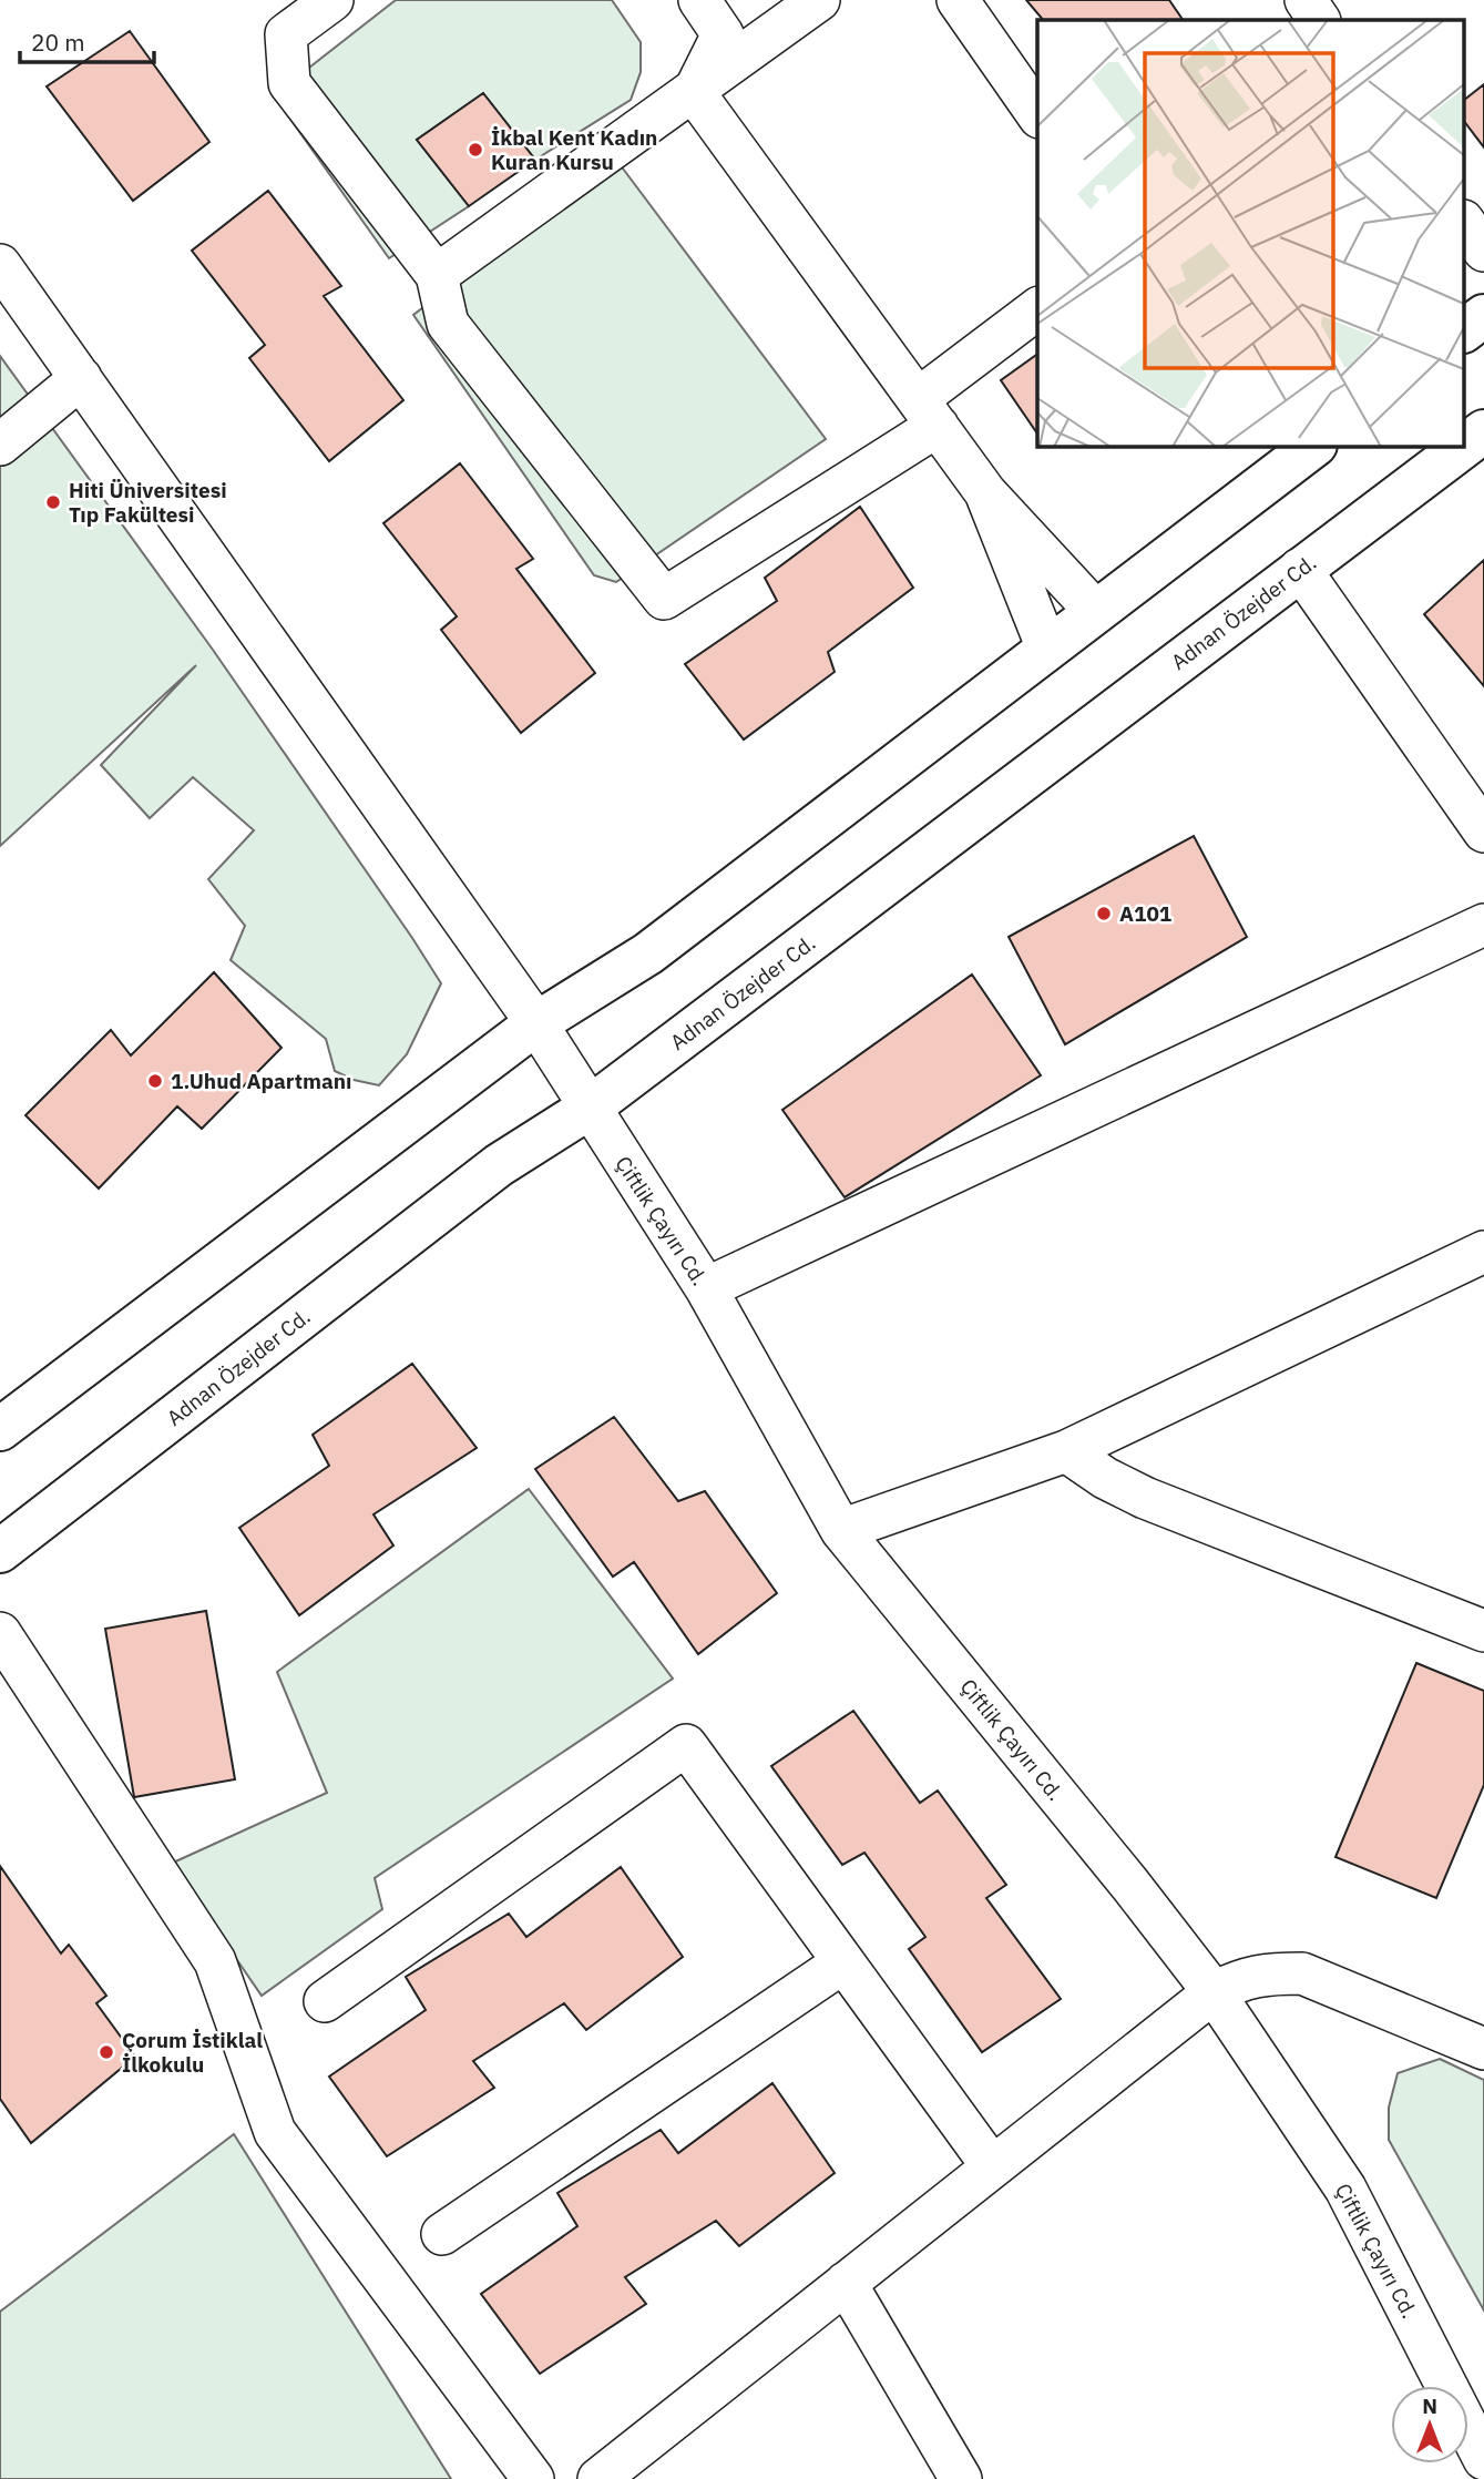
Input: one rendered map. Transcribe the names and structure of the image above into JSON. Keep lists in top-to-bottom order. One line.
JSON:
{"streets":{"street":["Adnan Özejder Cd.","Çiftlik Çayırı Cd."]},"crossings":[["Adnan Özejder Cd.","Çiftlik Çayırı Cd."]],"places":["İkbal Kent Kadın Kuran Kursu","Hiti Üniversitesi Tıp Fakültesi","A101","1.Uhud Apartmanı","Çorum İstiklal İlkokulu"],"scale_bar":"20 m","north":"top"}
